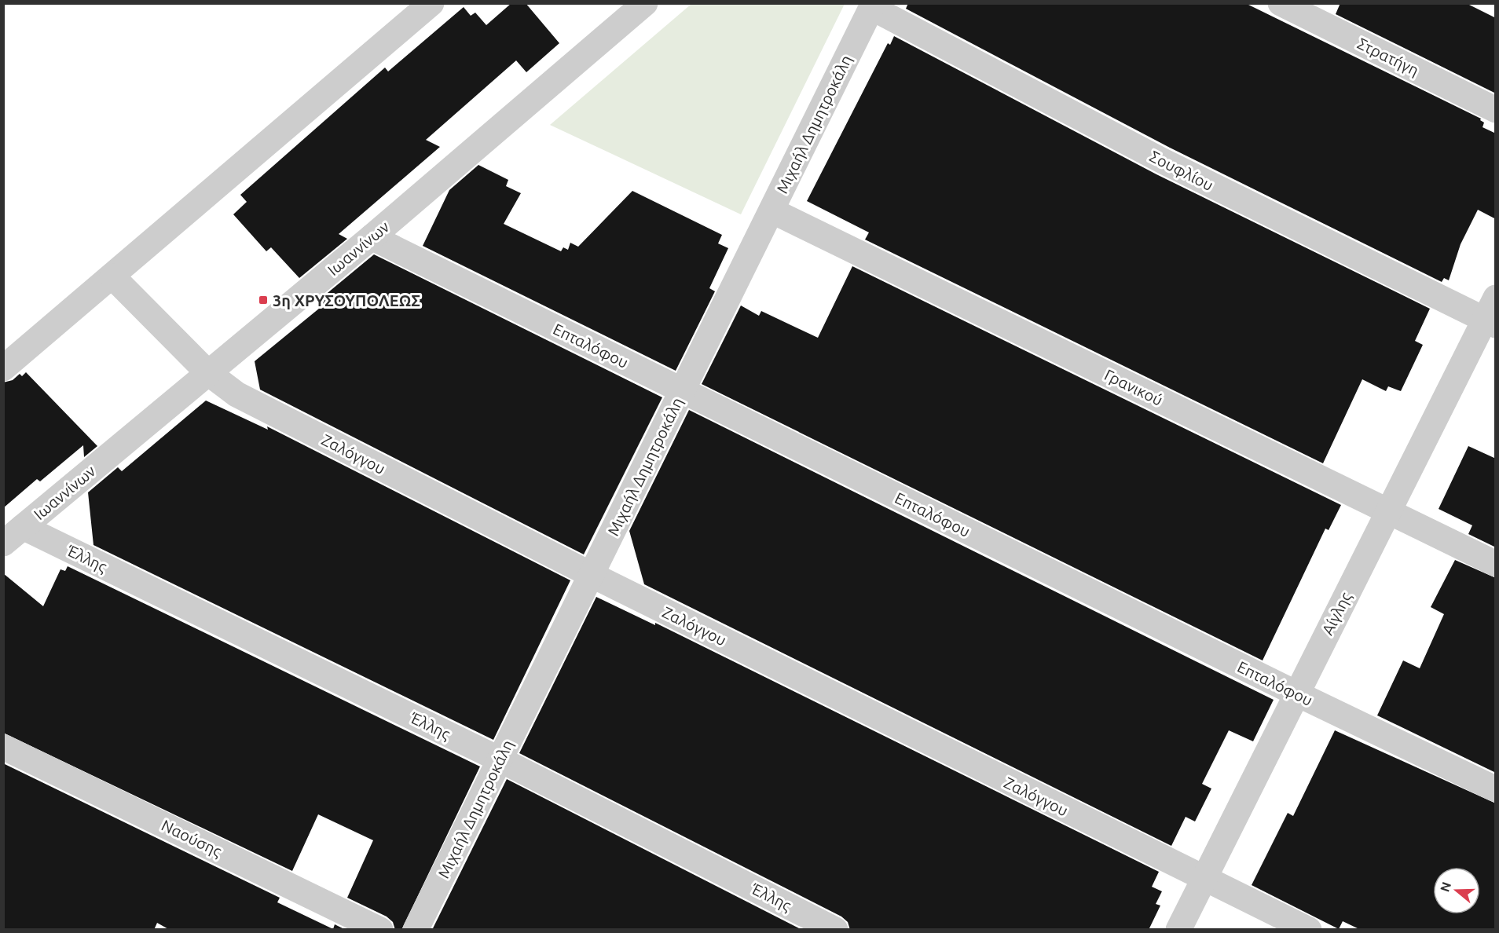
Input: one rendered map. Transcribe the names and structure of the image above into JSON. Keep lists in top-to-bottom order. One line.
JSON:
{"streets":{"street":["Στρατήγη","Μιχαήλ Δημητροκάλη","Σουφλίου","Ιωαννίνων","Επταλόφου","Γρανικού","Ζαλόγγου","Έλλης","Αίγλης","Ναούσης"]},"crossings":[["Μιχαήλ Δημητροκάλη","Σουφλίου"],["Μιχαήλ Δημητροκάλη","Επταλόφου"],["Μιχαήλ Δημητροκάλη","Γρανικού"],["Μιχαήλ Δημητροκάλη","Ζαλόγγου"],["Μιχαήλ Δημητροκάλη","Έλλης"],["Σουφλίου","Αίγλης"],["Ιωαννίνων","Επταλόφου"],["Ιωαννίνων","Ζαλόγγου"],["Ιωαννίνων","Έλλης"],["Επταλόφου","Αίγλης"],["Γρανικού","Αίγλης"],["Ζαλόγγου","Αίγλης"]],"places":{"transit":["3η ΧΡΥΣΟΥΠΟΛΕΩΣ"]},"north":"left"}
